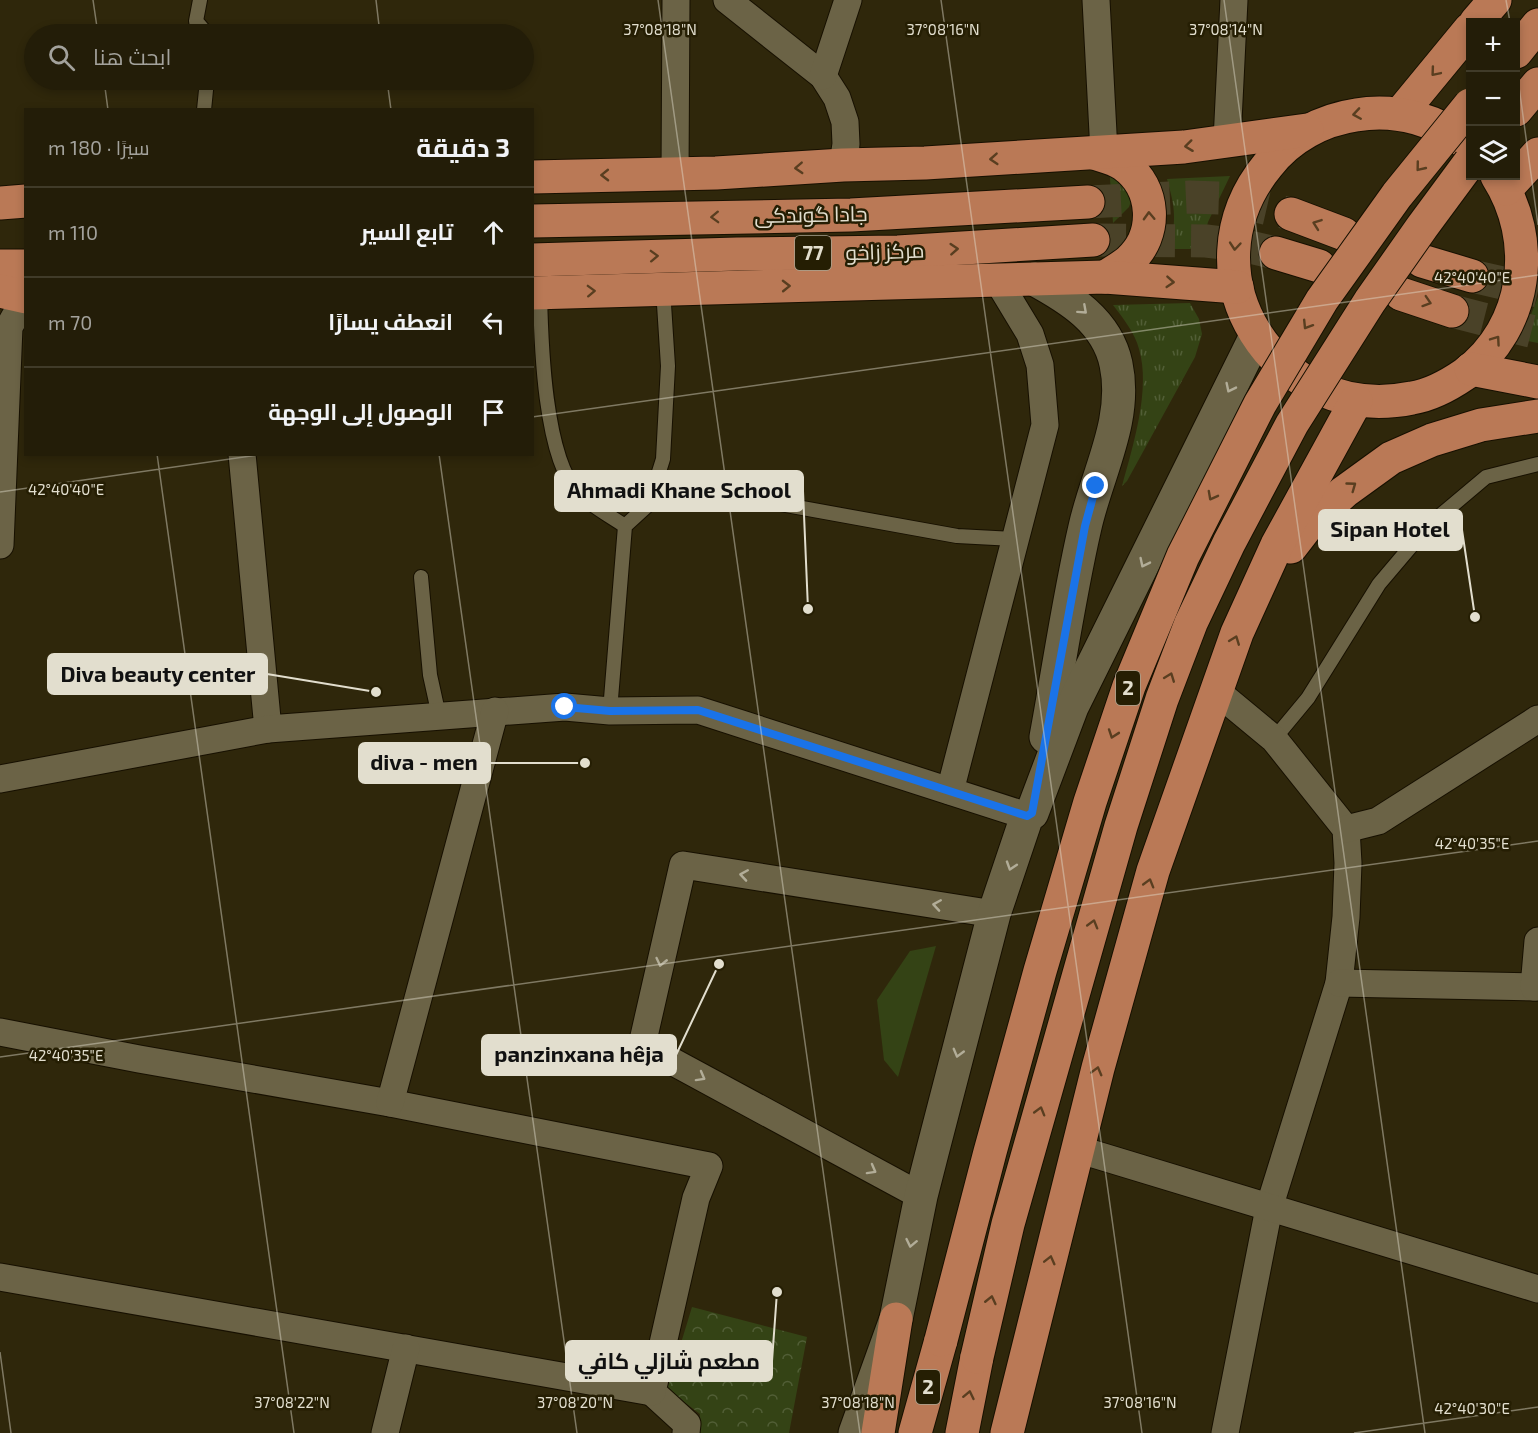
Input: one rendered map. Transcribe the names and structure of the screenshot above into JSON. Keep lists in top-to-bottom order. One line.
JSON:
{"streets":{"highway":["جادا گوندکی","مركز زاخو","77","2"]},"places":["Ahmadi Khane School","Sipan Hotel","Diva beauty center","diva - men","panzinxana hêja","مطعم شازلي كافي"],"page":{"map_buttons":["+","−"],"search":"ابحث هنا","heading":["3 دقيقة","سيرًا · 180 m"],"list":[["تابع السير","110 m"],["انعطف يسارًا","70 m"],"الوصول إلى الوجهة"]},"coordinates":["37°08'18\"N","37°08'16\"N","37°08'14\"N","42°40'40\"E","42°40'35\"E","37°08'22\"N","37°08'20\"N","42°40'30\"E"]}
